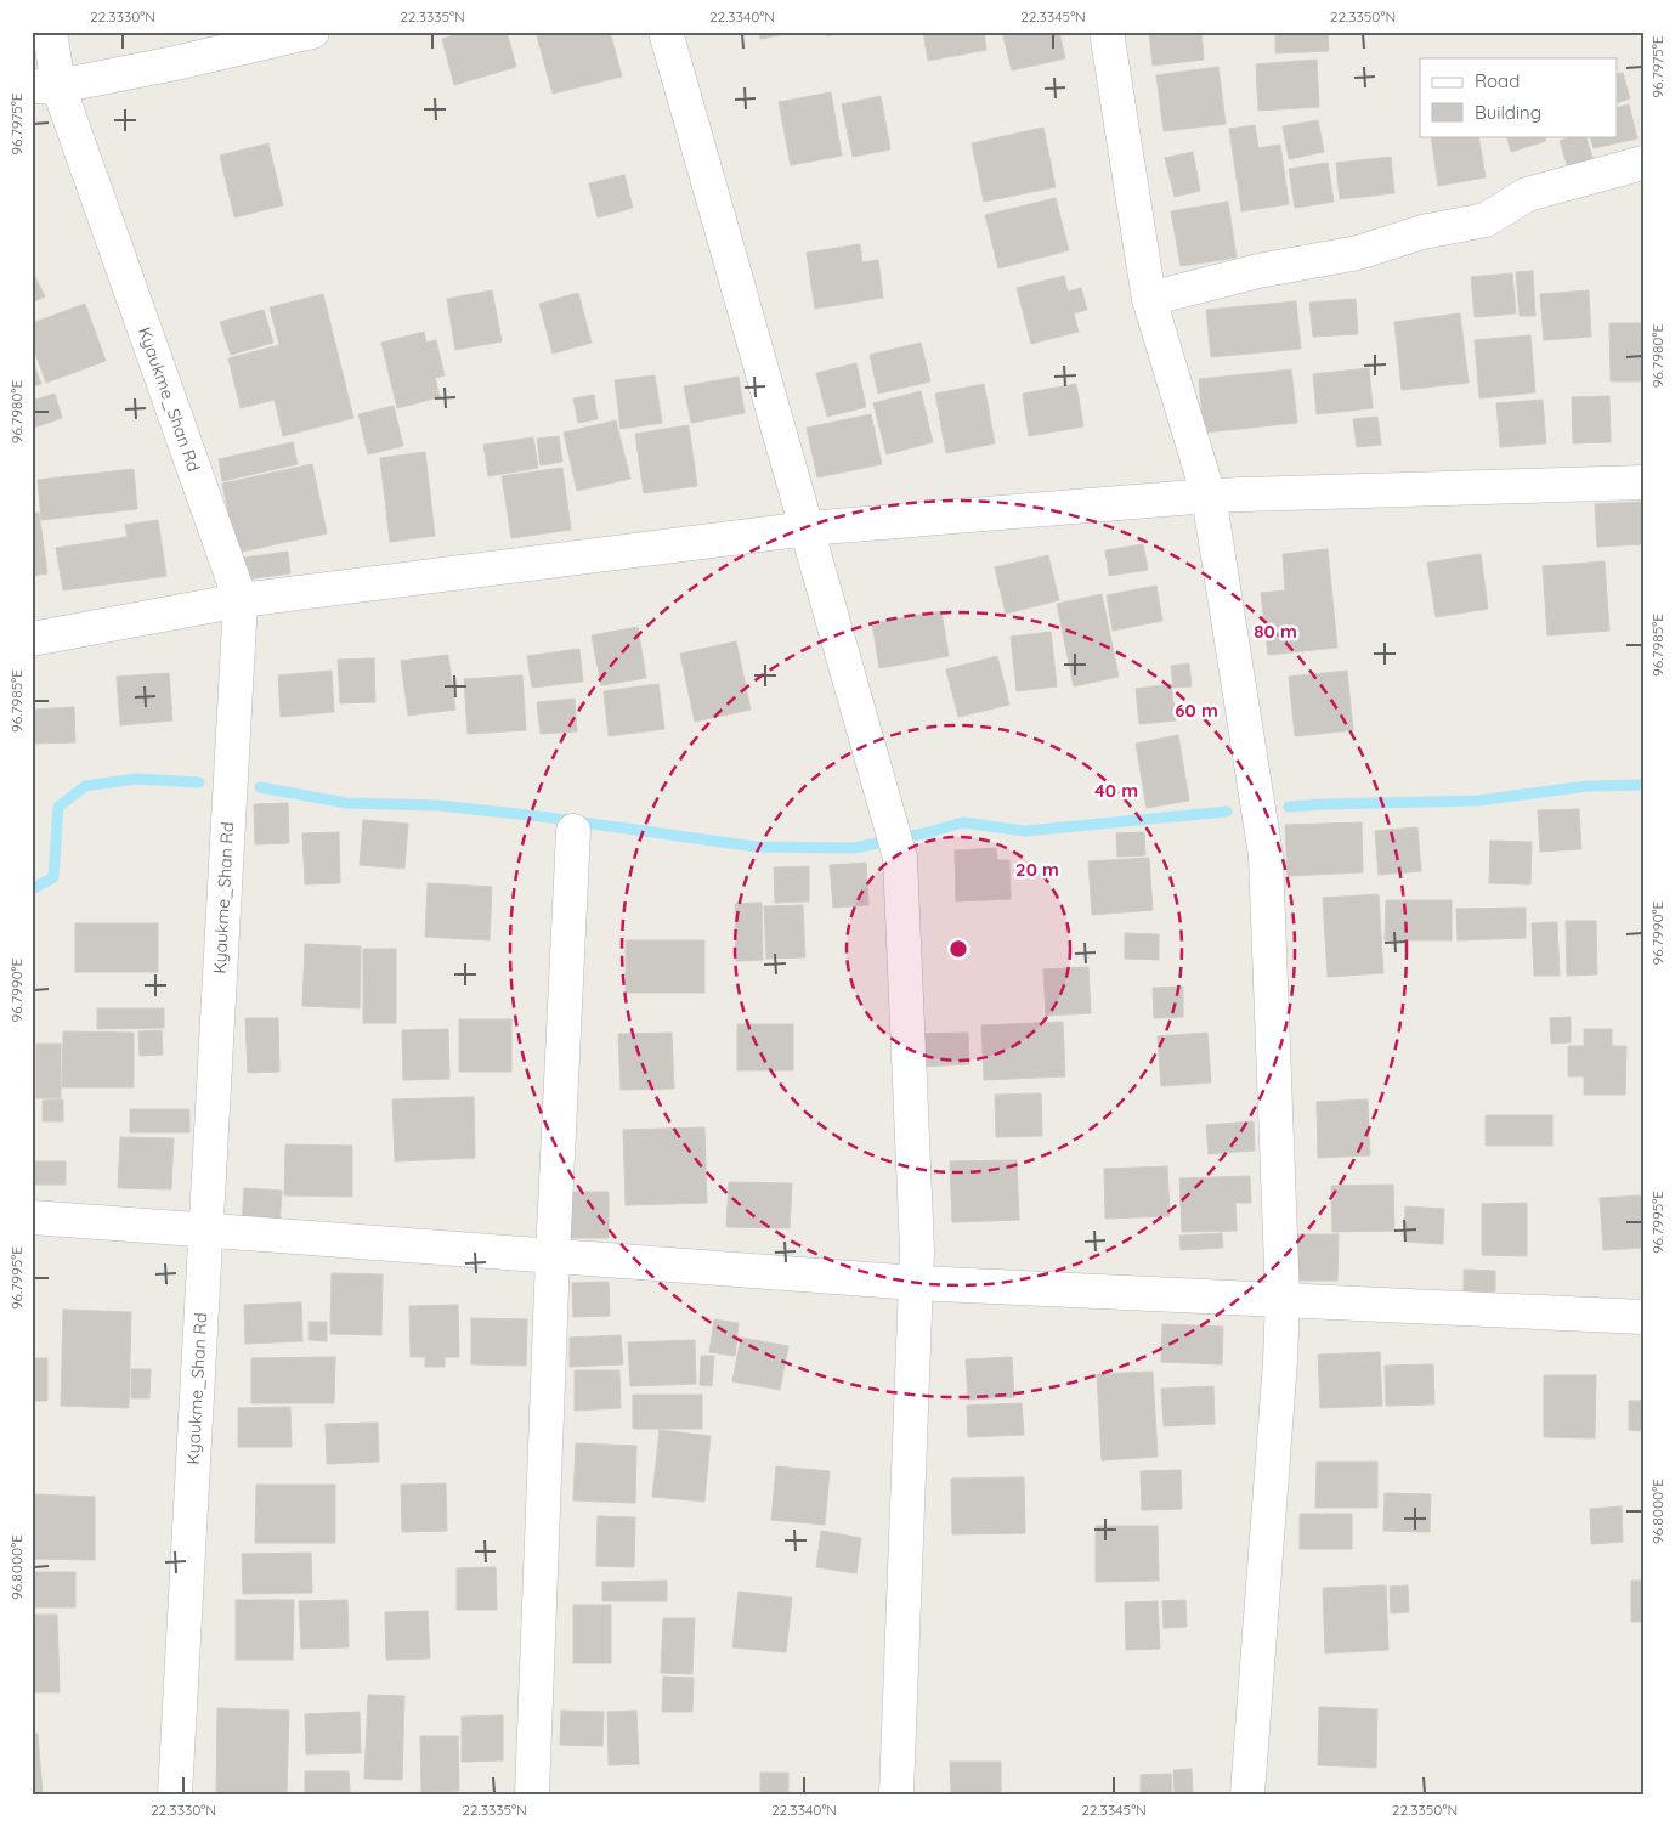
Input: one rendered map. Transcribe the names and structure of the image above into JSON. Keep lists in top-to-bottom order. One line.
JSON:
{"streets":{"street":["Kyaukme_Shan Rd"]},"legend":["Road","Building"],"coordinates":["22.3330°N","22.3335°N","22.3340°N","22.3345°N","22.3350°N","96.7975°E","96.7980°E","96.7985°E","96.7990°E","96.7995°E","96.8000°E"],"rings":["80 m","60 m","40 m","20 m"]}
